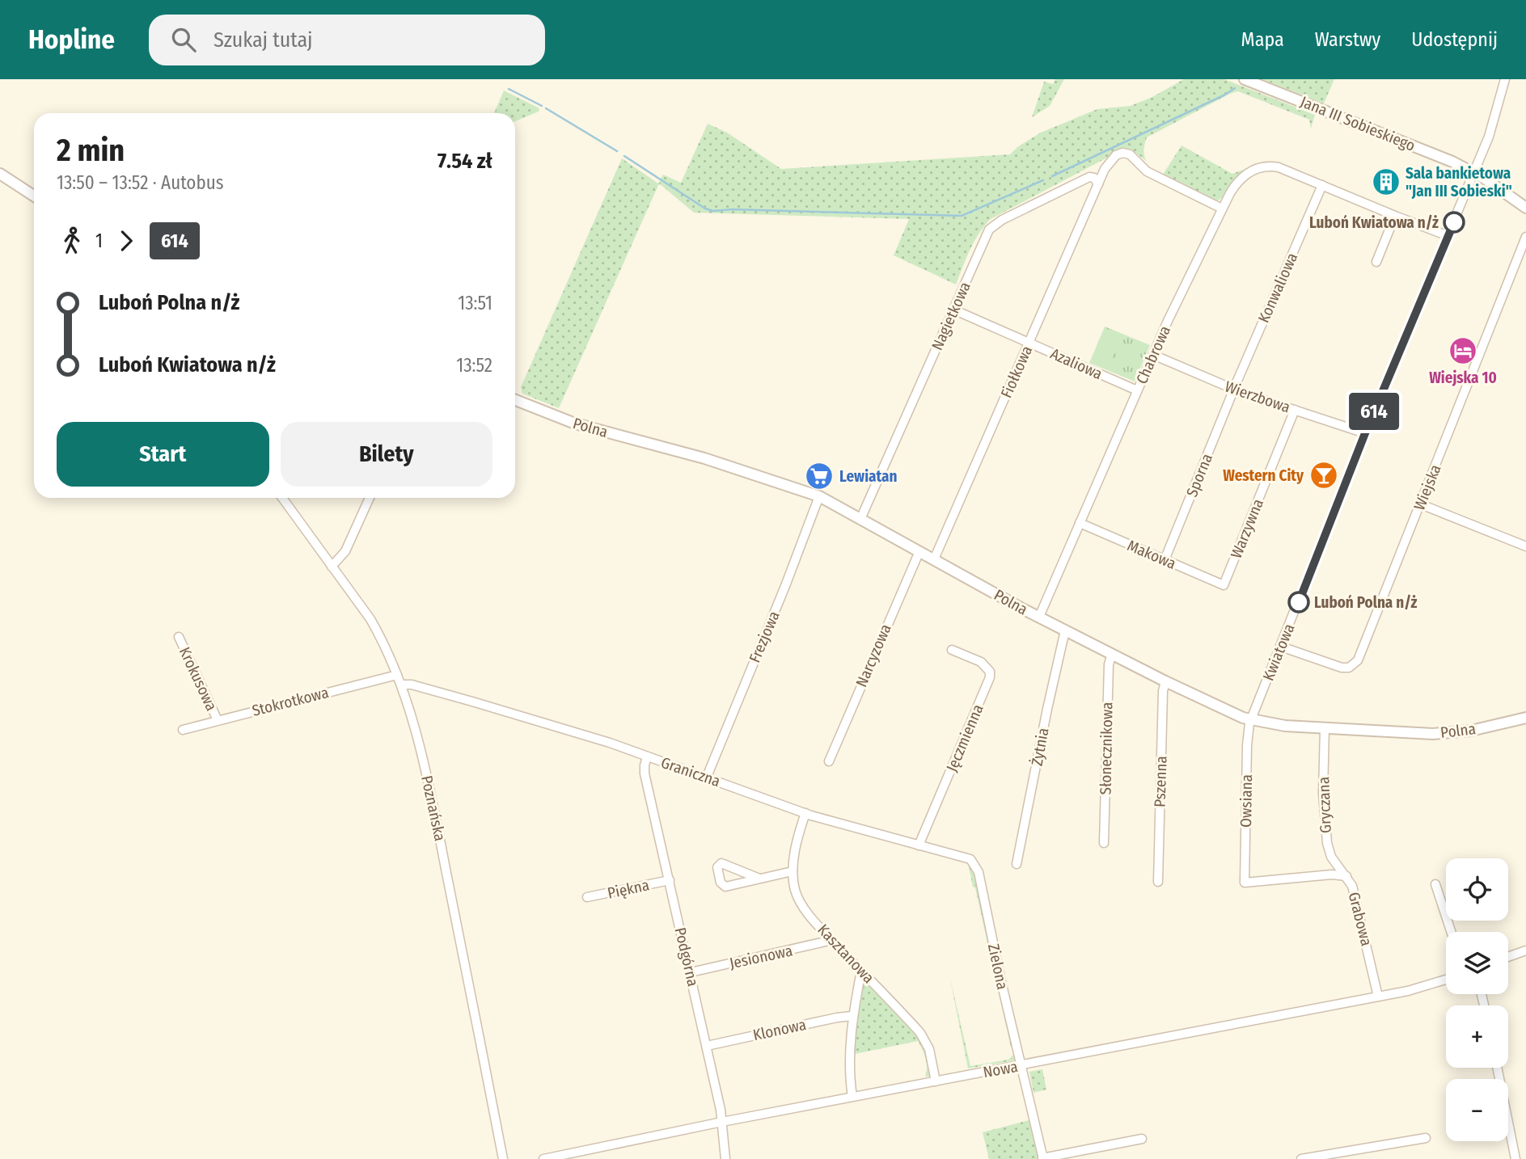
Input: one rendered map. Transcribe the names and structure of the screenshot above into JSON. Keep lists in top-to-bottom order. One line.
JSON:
{"streets":{"street":["Jana III Sobieskiego","Konwaliowa","Nagietkowa","Chabrowa","Azaliowa","Fiołkowa","Wierzbowa","Polna","Sporna","Wiejska","Warzywna","Makowa","Frezjowa","Kwiatowa","Narcyzowa","Krokusowa","Stokrotkowa","Jęczmienna","Żytnia","Słonecznikowa","Graniczna","Pszenna","Owsiana","Gryczana","Poznańska","Piękna","Grabowa","Kasztanowa","Podgórna","Jesionowa","Zielona","Klonowa","Nowa"]},"crossings":[["Jana III Sobieskiego","Kwiatowa"],["Konwaliowa","Chabrowa"],["Konwaliowa","Wierzbowa"],["Konwaliowa","Sporna"],["Nagietkowa","Azaliowa"],["Nagietkowa","Fiołkowa"],["Nagietkowa","Polna"],["Chabrowa","Azaliowa"],["Chabrowa","Fiołkowa"],["Chabrowa","Wierzbowa"],["Chabrowa","Polna"],["Chabrowa","Makowa"],["Chabrowa","Kwiatowa"],["Azaliowa","Fiołkowa"],["Fiołkowa","Polna"],["Wierzbowa","Sporna"],["Wierzbowa","Warzywna"],["Wierzbowa","Kwiatowa"],["Polna","Frezjowa"],["Polna","Kwiatowa"],["Polna","Narcyzowa"],["Polna","Żytnia"],["Polna","Słonecznikowa"],["Polna","Pszenna"],["Polna","Owsiana"],["Polna","Gryczana"],["Sporna","Makowa"],["Wiejska","Kwiatowa"],["Warzywna","Makowa"],["Frezjowa","Graniczna"],["Kwiatowa","Owsiana"],["Krokusowa","Stokrotkowa"],["Stokrotkowa","Poznańska"],["Jęczmienna","Graniczna"],["Graniczna","Poznańska"],["Graniczna","Kasztanowa"],["Graniczna","Podgórna"],["Graniczna","Zielona"],["Owsiana","Grabowa"],["Gryczana","Grabowa"],["Piękna","Podgórna"],["Grabowa","Nowa"],["Kasztanowa","Jesionowa"],["Kasztanowa","Nowa"],["Podgórna","Jesionowa"],["Podgórna","Klonowa"],["Podgórna","Nowa"],["Zielona","Nowa"]],"places":{"building":["Sala bankietowa \"Jan III Sobieski\""],"other":["Luboń Kwiatowa n/ż","Luboń Polna n/ż"],"hotel":["Wiejska 10"],"bar":["Western City"],"supermarket":["Lewiatan"]},"lines":["bus line 614"],"page":{"header":"Hopline","search":"Szukaj tutaj","nav":["Mapa","Warstwy","Udostępnij"],"on_map":"614","heading":["2 min","13:50 – 13:52 · Autobus","7.54 zł"],"legs":["1","614"],"list":[{"name":"Luboń Polna n/ż","value":"13:51"},{"name":"Luboń Kwiatowa n/ż","value":"13:52"}],"buttons":["Start","Bilety"],"map_buttons":["+","−"]}}
